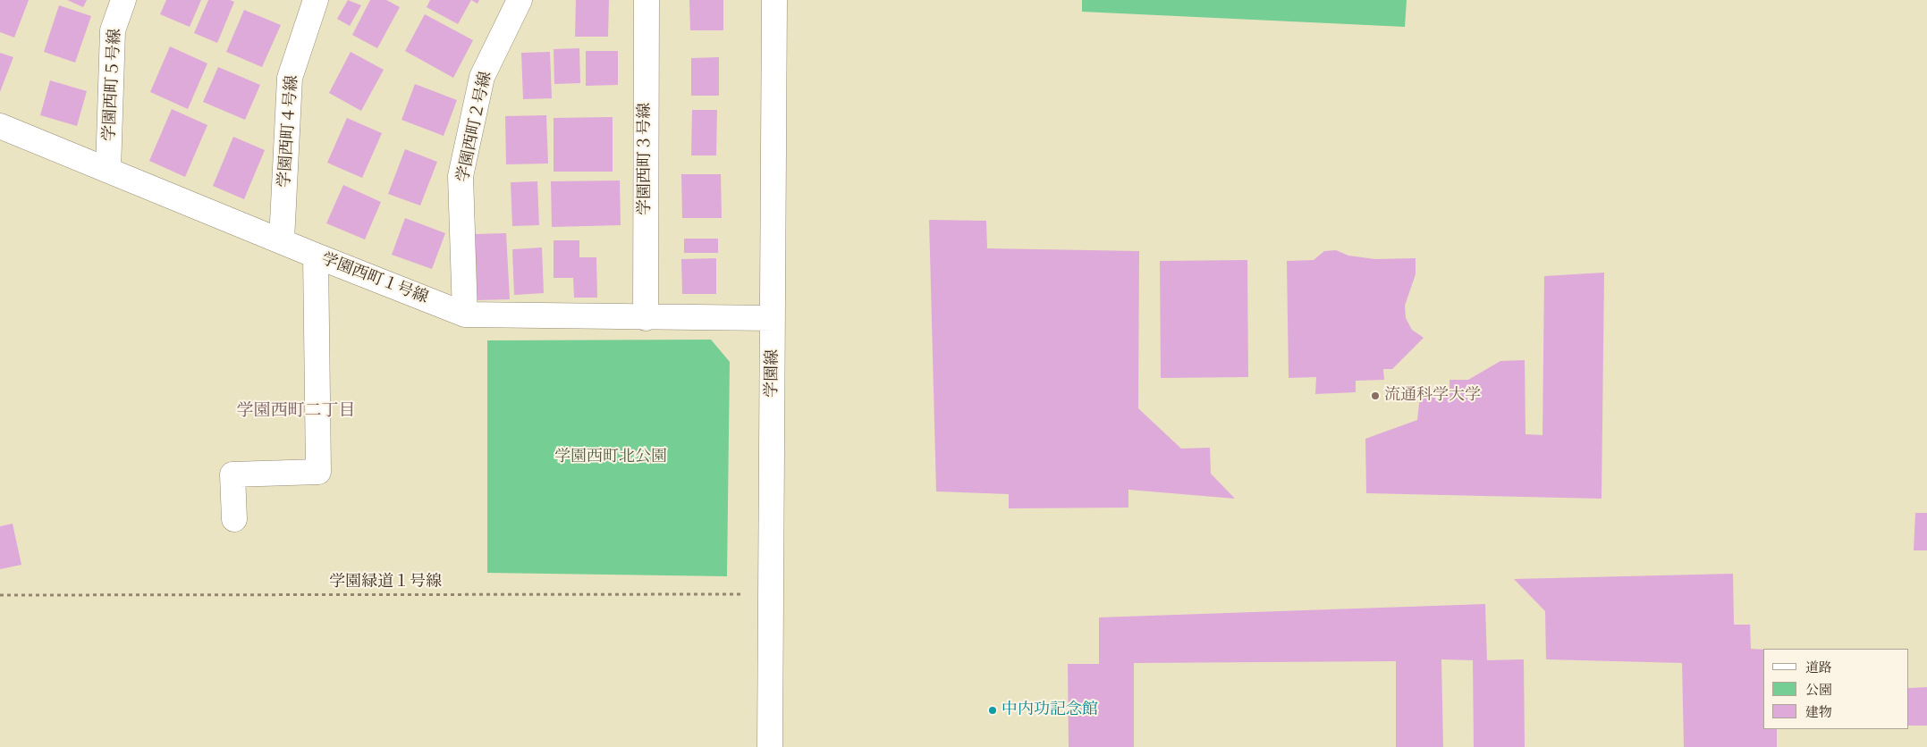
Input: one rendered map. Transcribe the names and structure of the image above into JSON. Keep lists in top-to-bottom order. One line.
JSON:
{"streets":{"street":["学園西町５号線","学園西町２号線","学園西町４号線","学園西町３号線","学園西町１号線","学園線"],"path":["学園緑道１号線"]},"crossings":[["学園西町５号線","学園西町１号線"],["学園西町２号線","学園西町１号線"],["学園西町４号線","学園西町１号線"],["学園西町３号線","学園西町１号線"],["学園西町１号線","学園線"],["学園線","学園緑道１号線"]],"districts":["学園西町二丁目"],"parks":["学園西町北公園"],"places":["流通科学大学","中内功記念館"],"legend":["道路","公園","建物"]}
